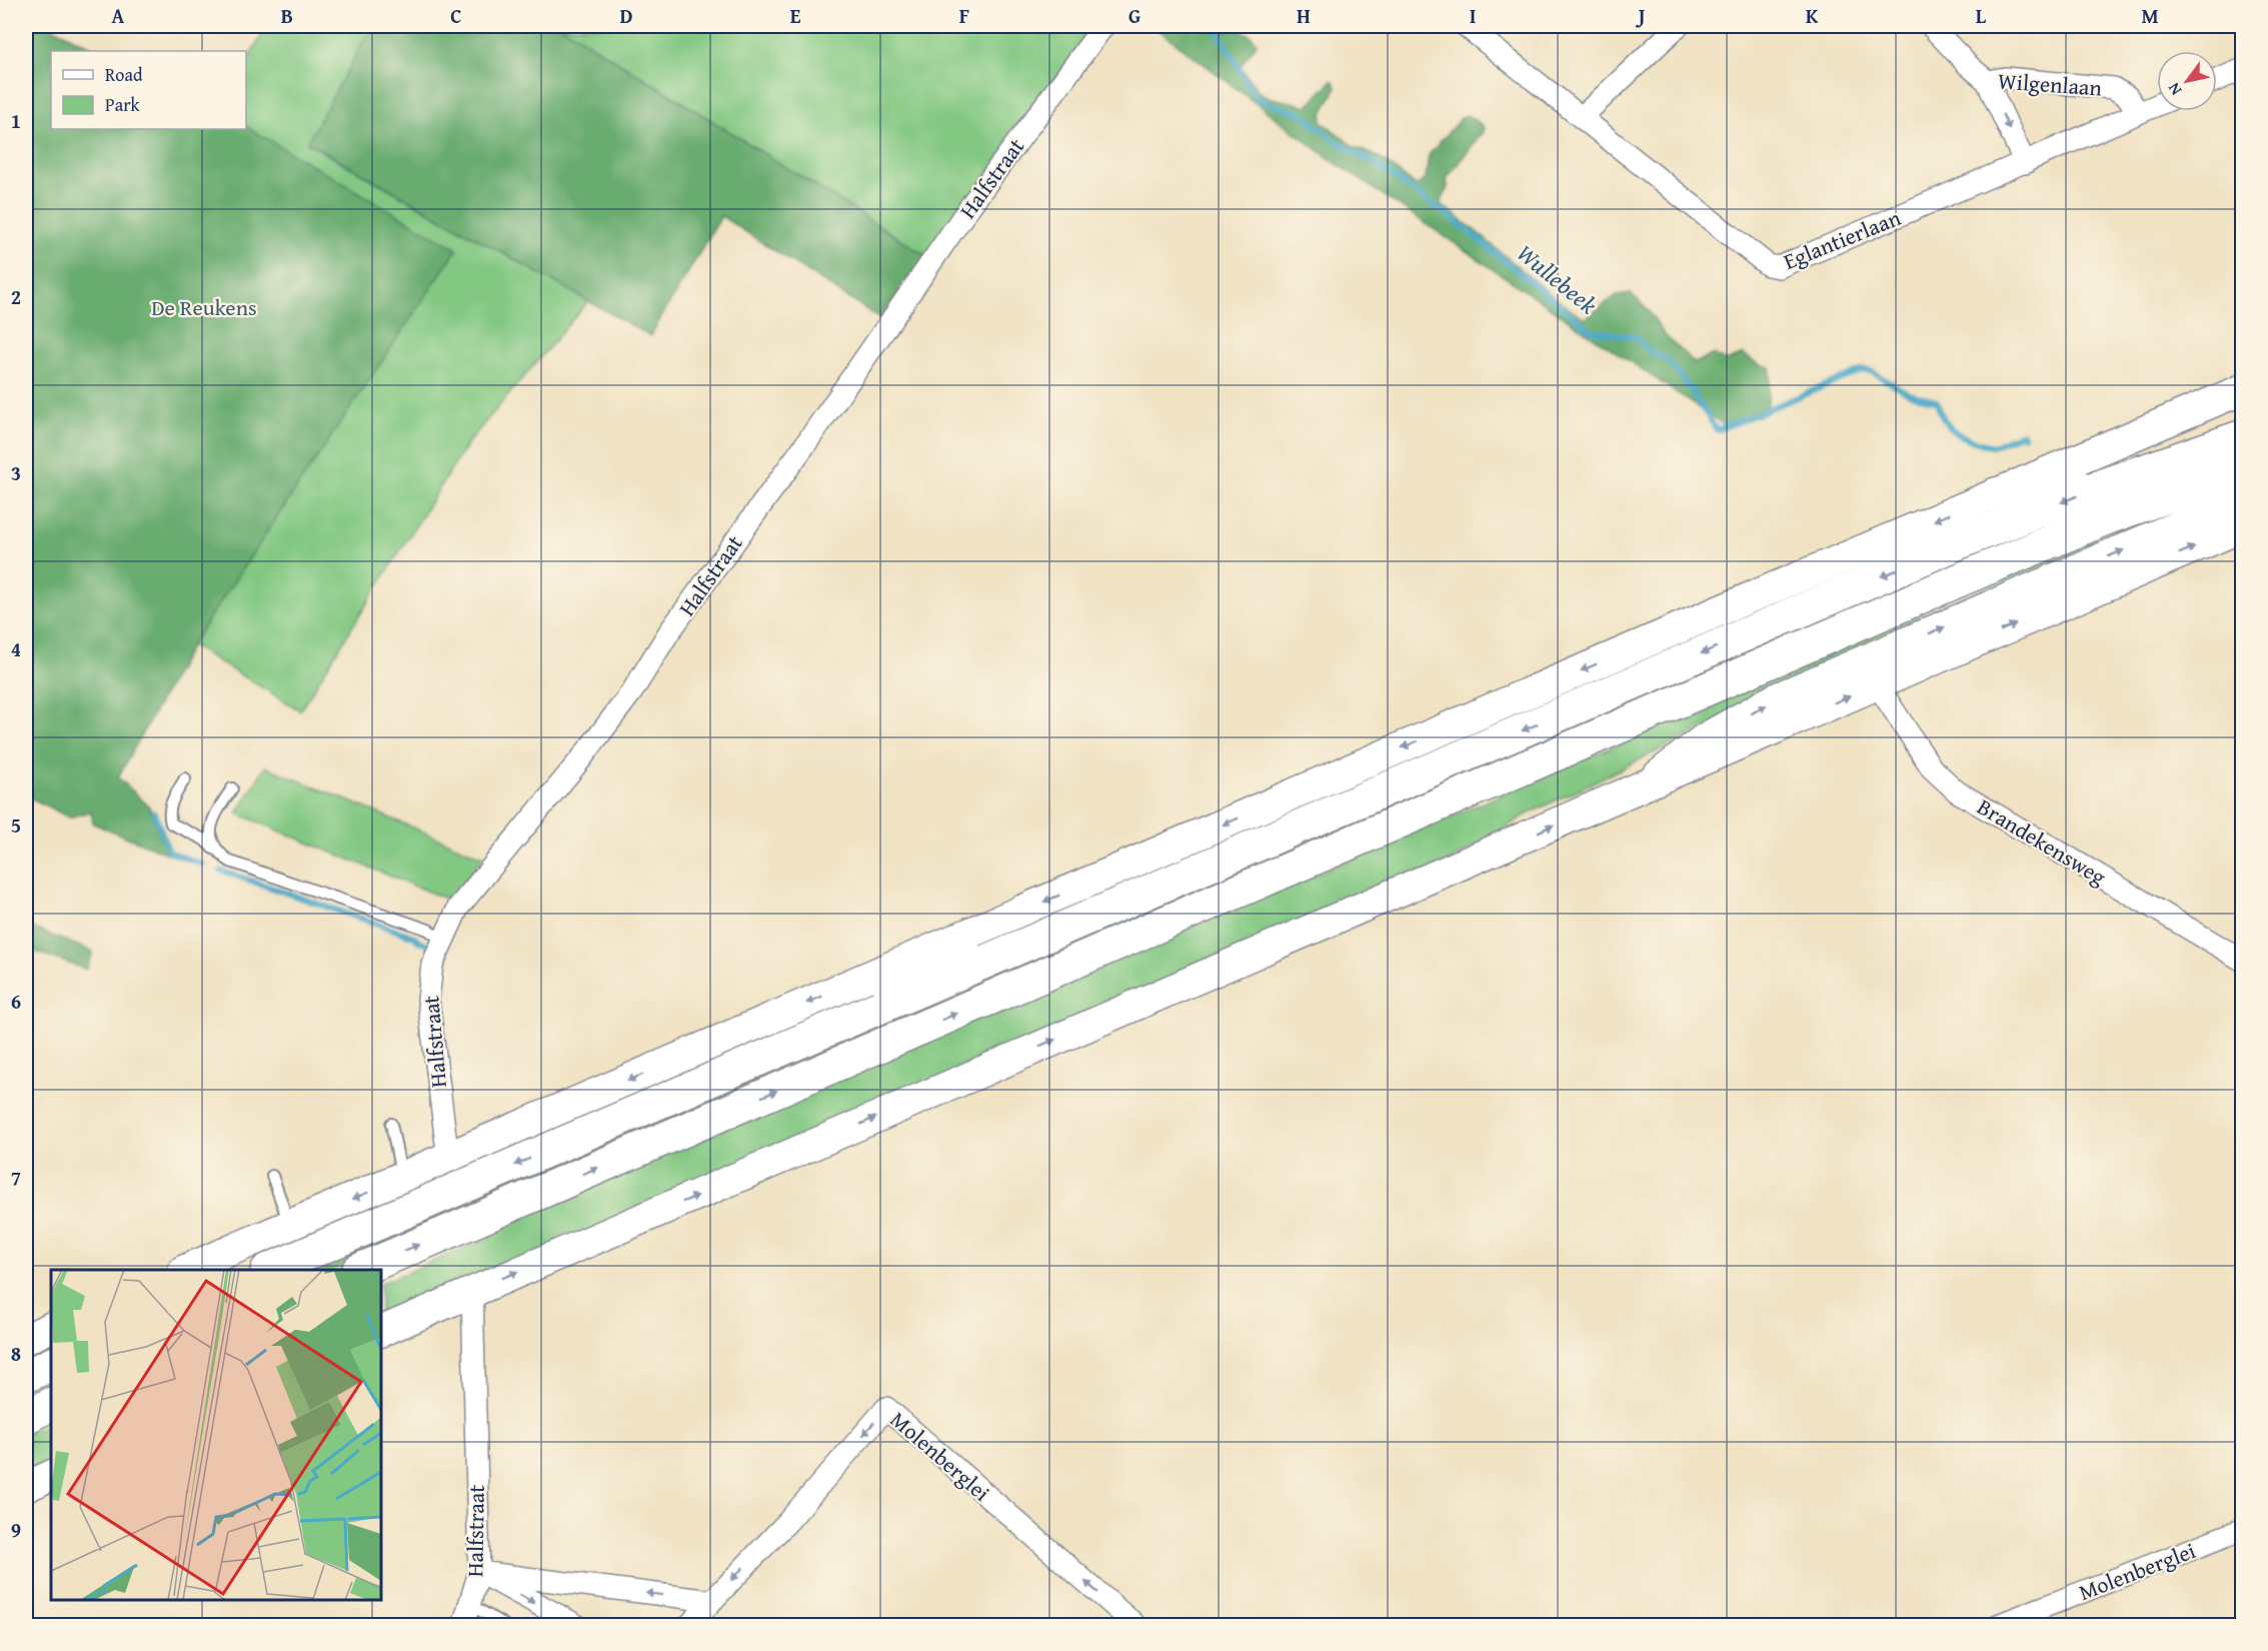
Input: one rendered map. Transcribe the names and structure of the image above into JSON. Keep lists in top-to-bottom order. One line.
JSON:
{"streets":{"street":["Wilgenlaan","Halfstraat","Eglantierlaan","Brandekensweg","Molenberglei"]},"crossings":[["Wilgenlaan","Eglantierlaan"]],"water":["Wullebeek"],"parks":["De Reukens"],"legend":["Road","Park"],"north":"bottom left","grid":{"columns":["A","B","C","D","E","F","G","H","I","J","K","L","M"],"rows":["1","2","3","4","5","6","7","8","9"]}}
